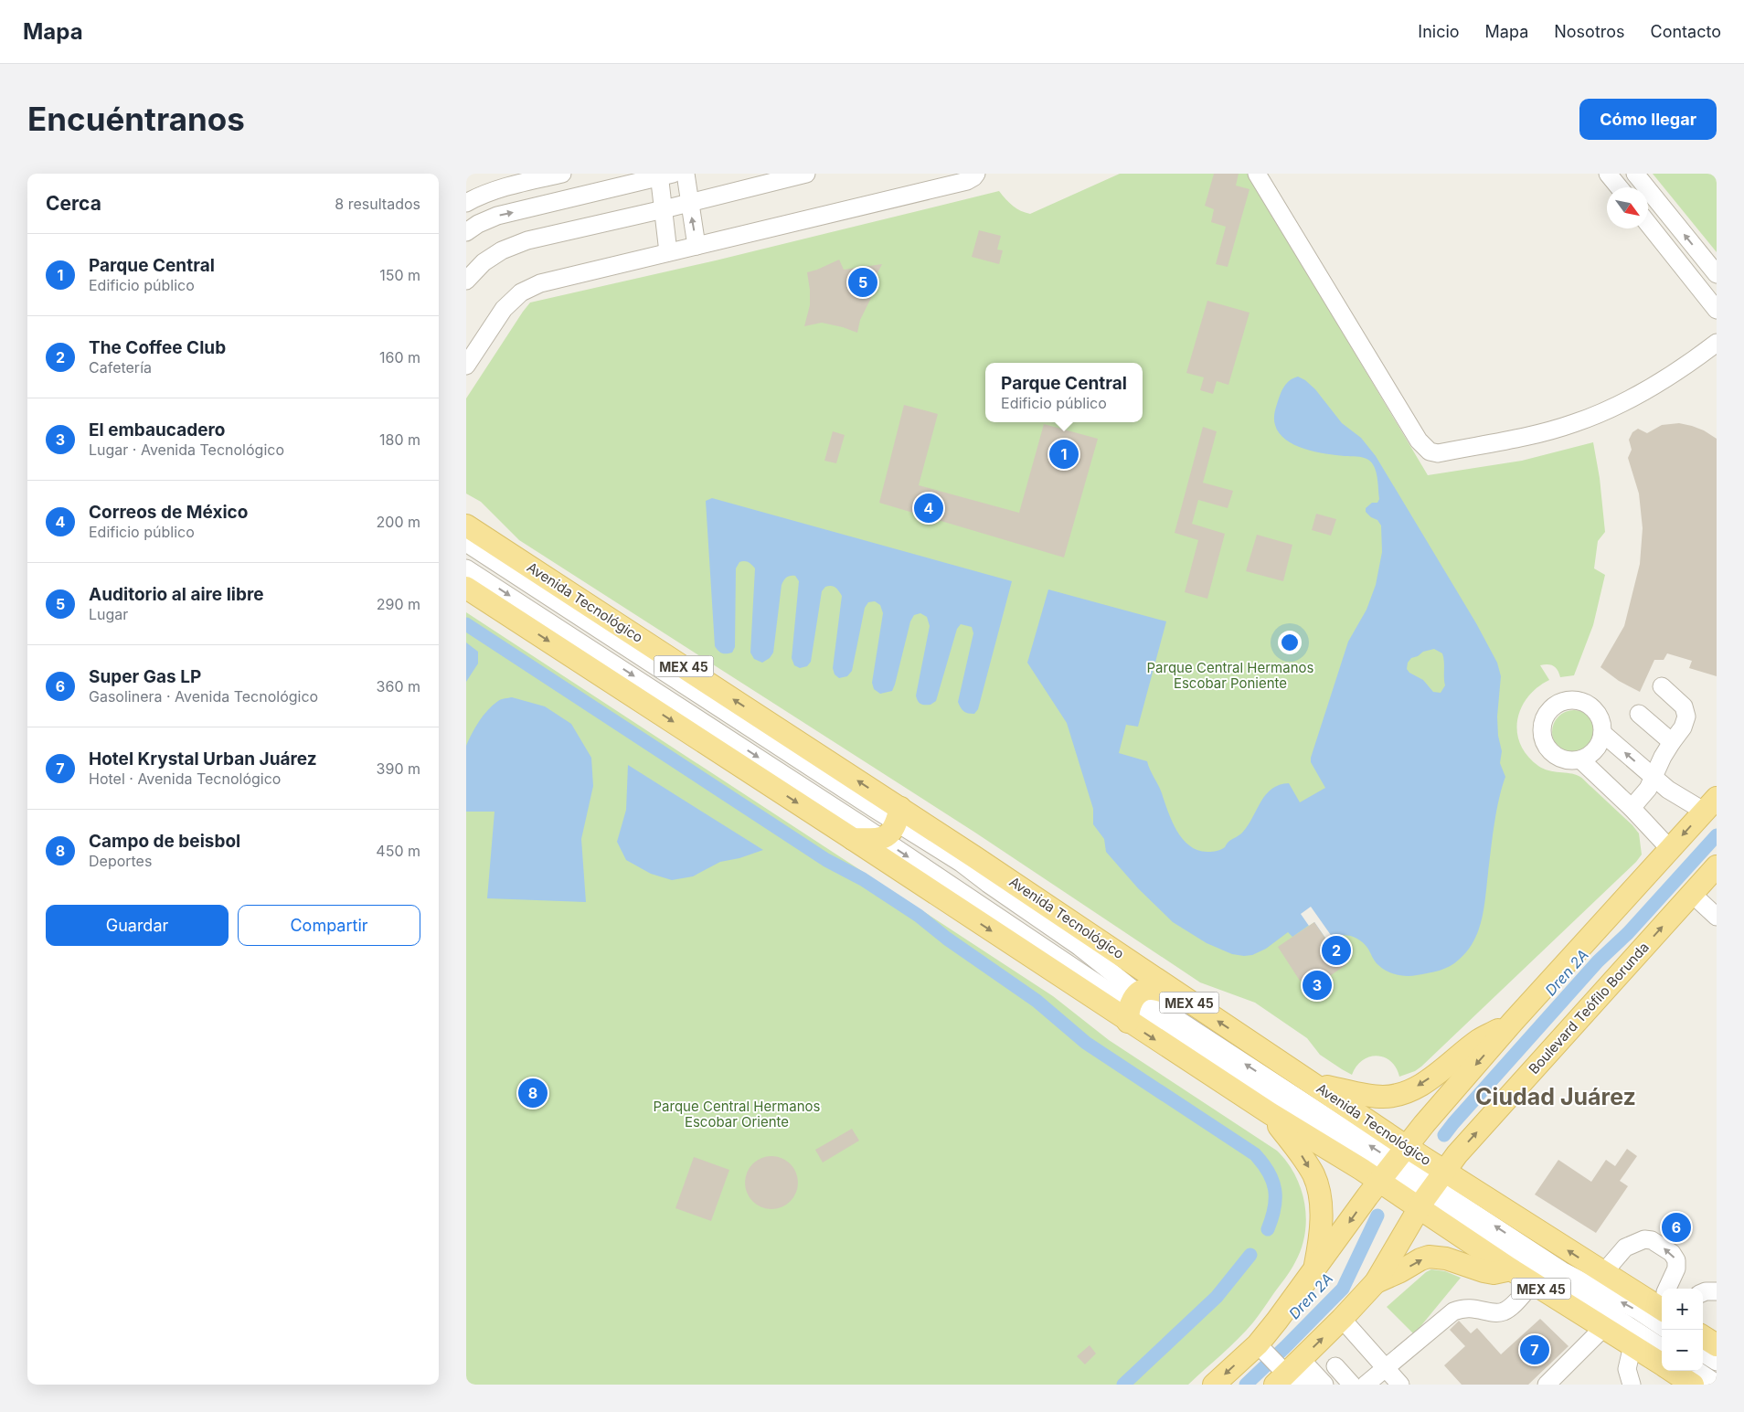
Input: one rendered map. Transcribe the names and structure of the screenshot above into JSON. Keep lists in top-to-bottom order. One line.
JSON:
{"streets":{"main road":["Avenida Tecnológico","MEX 45","Boulevard Teófilo Borunda"]},"crossings":[["Avenida Tecnológico","Boulevard Teófilo Borunda"]],"districts":["Ciudad Juárez"],"water":["Dren 2A"],"parks":["Parque Central Hermanos Escobar Poniente","Parque Central Hermanos Escobar Oriente"],"north":"bottom right","page":{"header":"Mapa","nav":["Inicio","Mapa","Nosotros","Contacto"],"buttons":["Cómo llegar",["Guardar","Compartir"]],"title":"Encuéntranos","heading":["Cerca","8 resultados"],"list":[{"mark":"1","name":"Parque Central","note":"Edificio público","value":"150 m"},{"mark":"2","name":"The Coffee Club","note":"Cafetería","value":"160 m"},{"mark":"3","name":"El embaucadero","note":"Lugar · Avenida Tecnológico","value":"180 m"},{"mark":"4","name":"Correos de México","note":"Edificio público","value":"200 m"},{"mark":"5","name":"Auditorio al aire libre","note":"Lugar","value":"290 m"},{"mark":"6","name":"Super Gas LP","note":"Gasolinera · Avenida Tecnológico","value":"360 m"},{"mark":"7","name":"Hotel Krystal Urban Juárez","note":"Hotel · Avenida Tecnológico","value":"390 m"},{"mark":"8","name":"Campo de beisbol","note":"Deportes","value":"450 m"}],"pins":["5","1","4","2","3","8","6","7"],"popup":["Parque Central","Edificio público"],"map_buttons":["+","−"]}}
